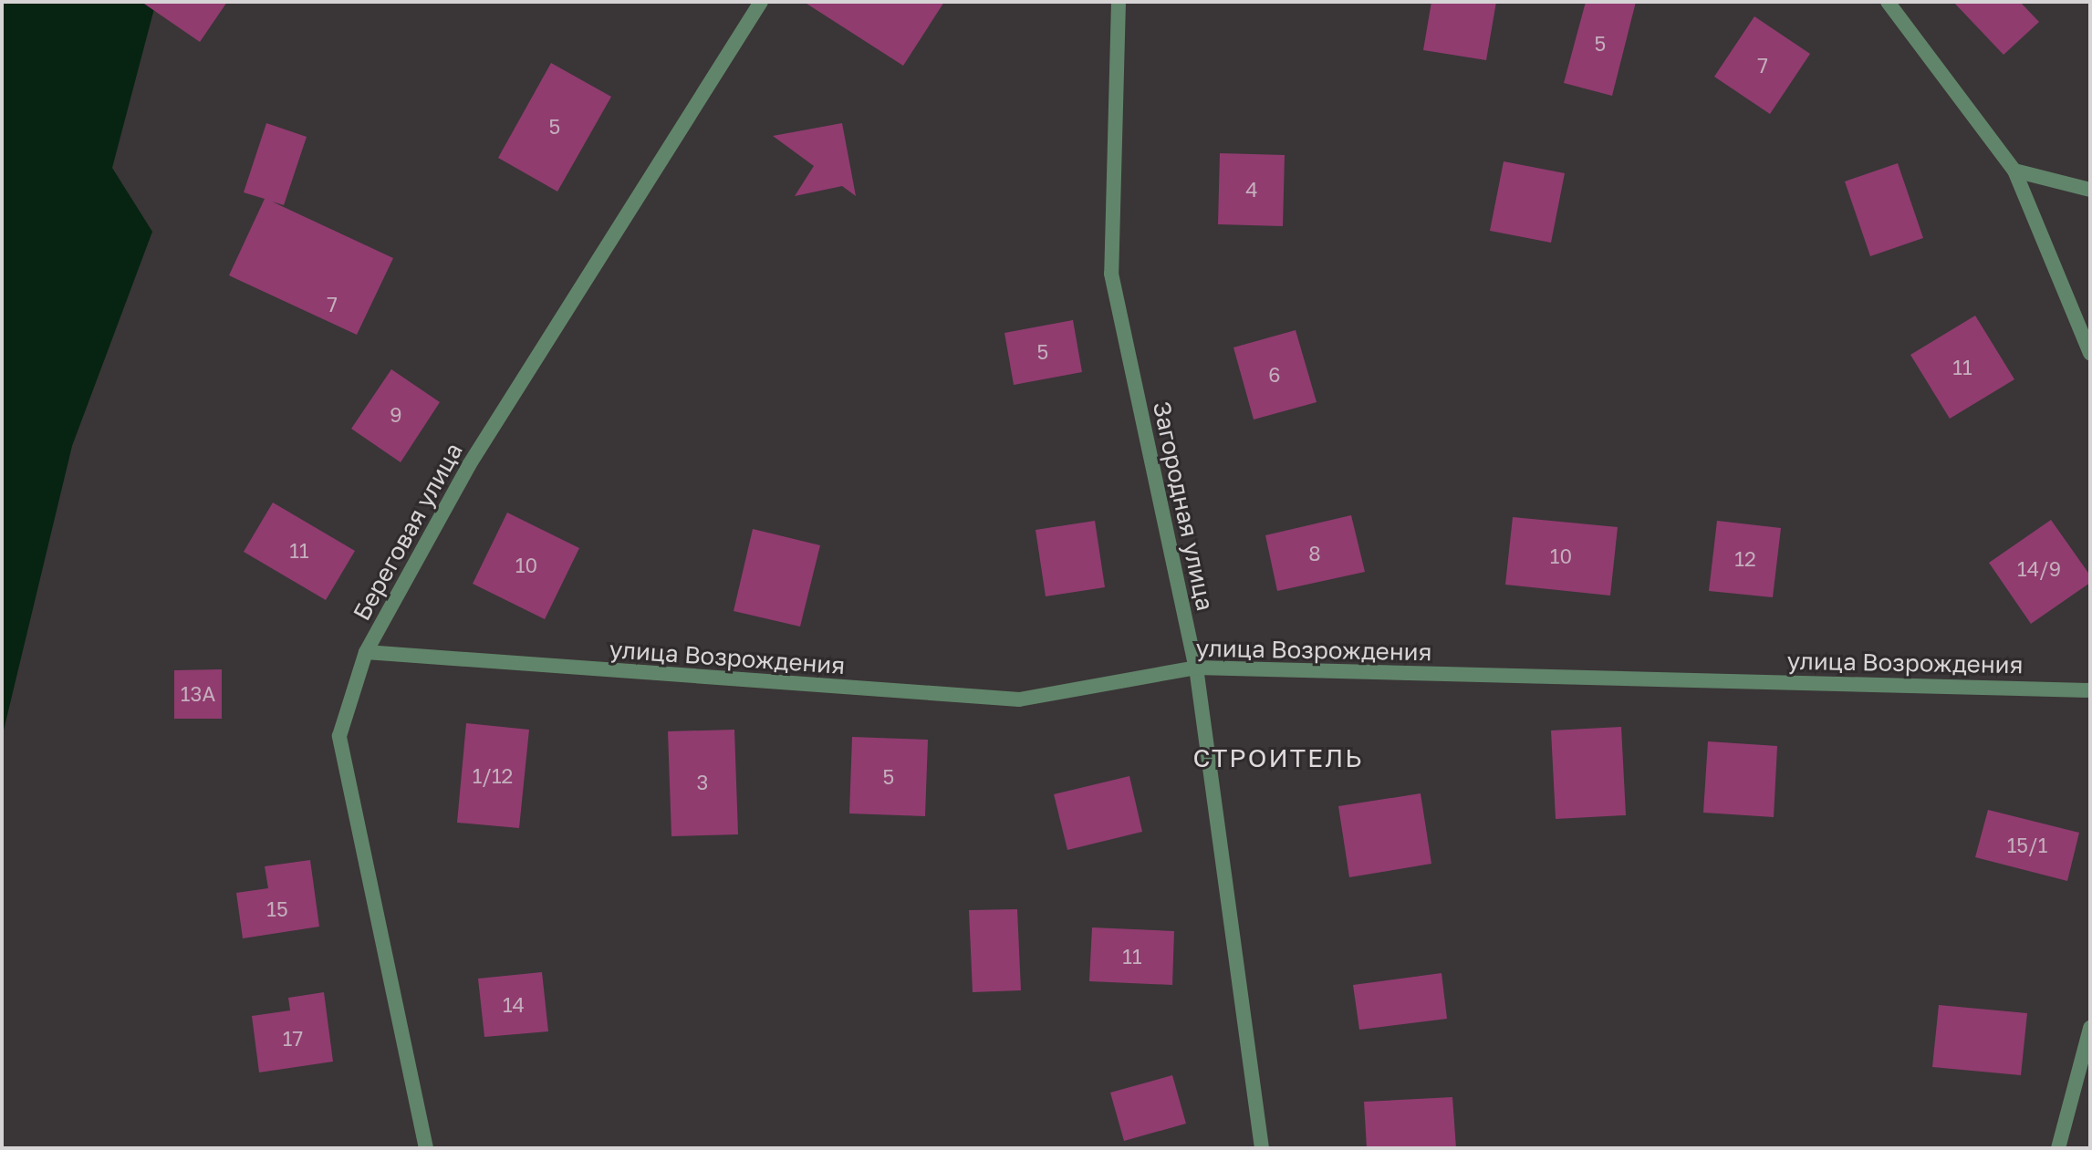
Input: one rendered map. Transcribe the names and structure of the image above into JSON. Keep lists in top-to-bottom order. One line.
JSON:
{"streets":{"street":["Загородная улица","Береговая улица","улица Возрождения"]},"crossings":[["Загородная улица","улица Возрождения"],["Береговая улица","улица Возрождения"]],"districts":["СТРОИТЕЛЬ"],"house_numbers":["5","7","5","4","7","5","11","6","9","11","8","10","12","10","14/9","13А","1/12","5","3","15/1","15","11","14","17"]}
